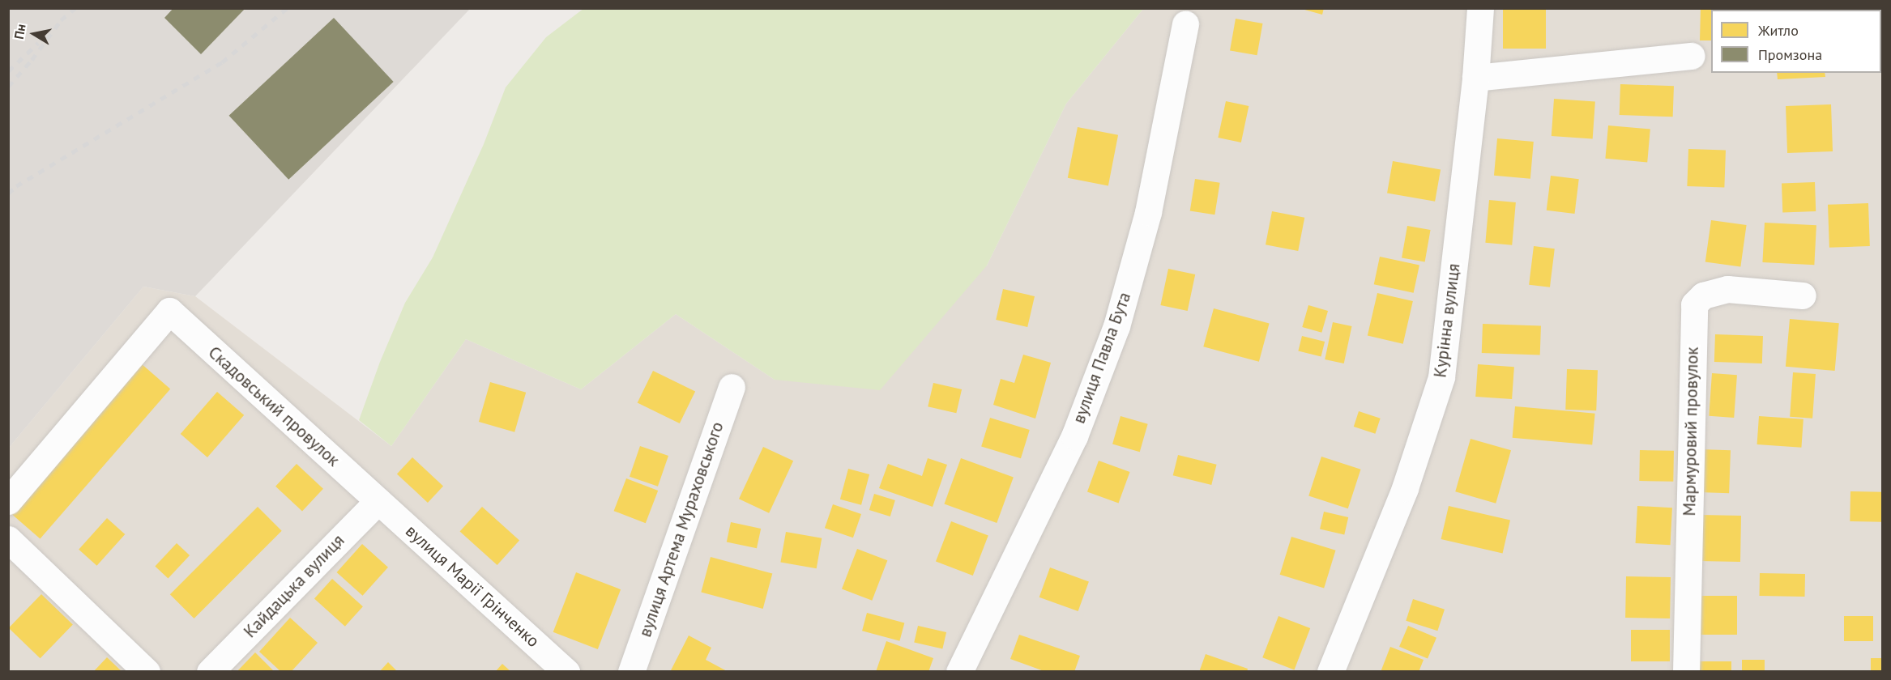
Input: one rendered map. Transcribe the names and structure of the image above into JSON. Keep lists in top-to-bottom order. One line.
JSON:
{"streets":{"street":["Курінна вулиця","вулиця Павла Бута","Скадовський провулок","Мармуровий провулок","вулиця Артема Мураховського","Кайдацька вулиця","вулиця Марії Грінченко"]},"crossings":[["Скадовський провулок","Кайдацька вулиця"],["Скадовський провулок","вулиця Марії Грінченко"],["Кайдацька вулиця","вулиця Марії Грінченко"]],"legend":["Житло","Промзона"],"north":"left"}
